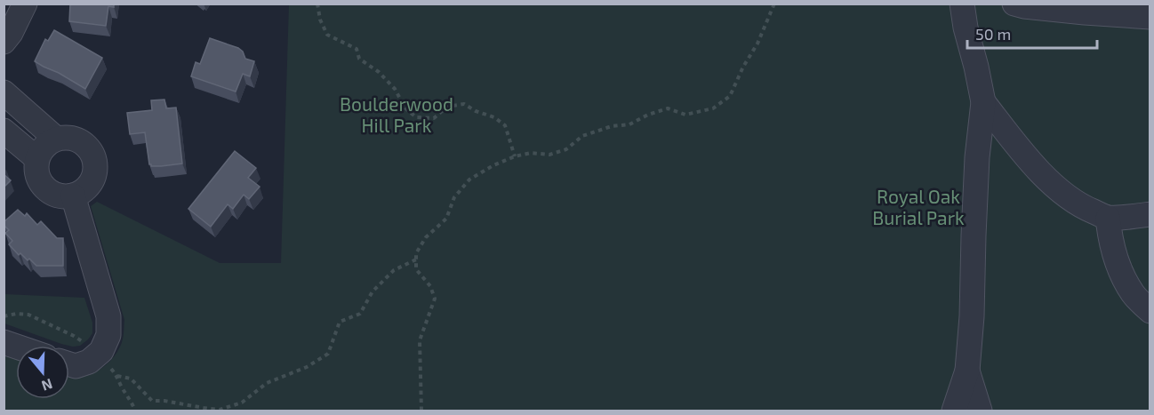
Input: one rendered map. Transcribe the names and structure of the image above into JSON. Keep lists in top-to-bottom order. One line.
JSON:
{"parks":["Boulderwood Hill Park","Royal Oak Burial Park"],"scale_bar":"50 m","north":"bottom"}
